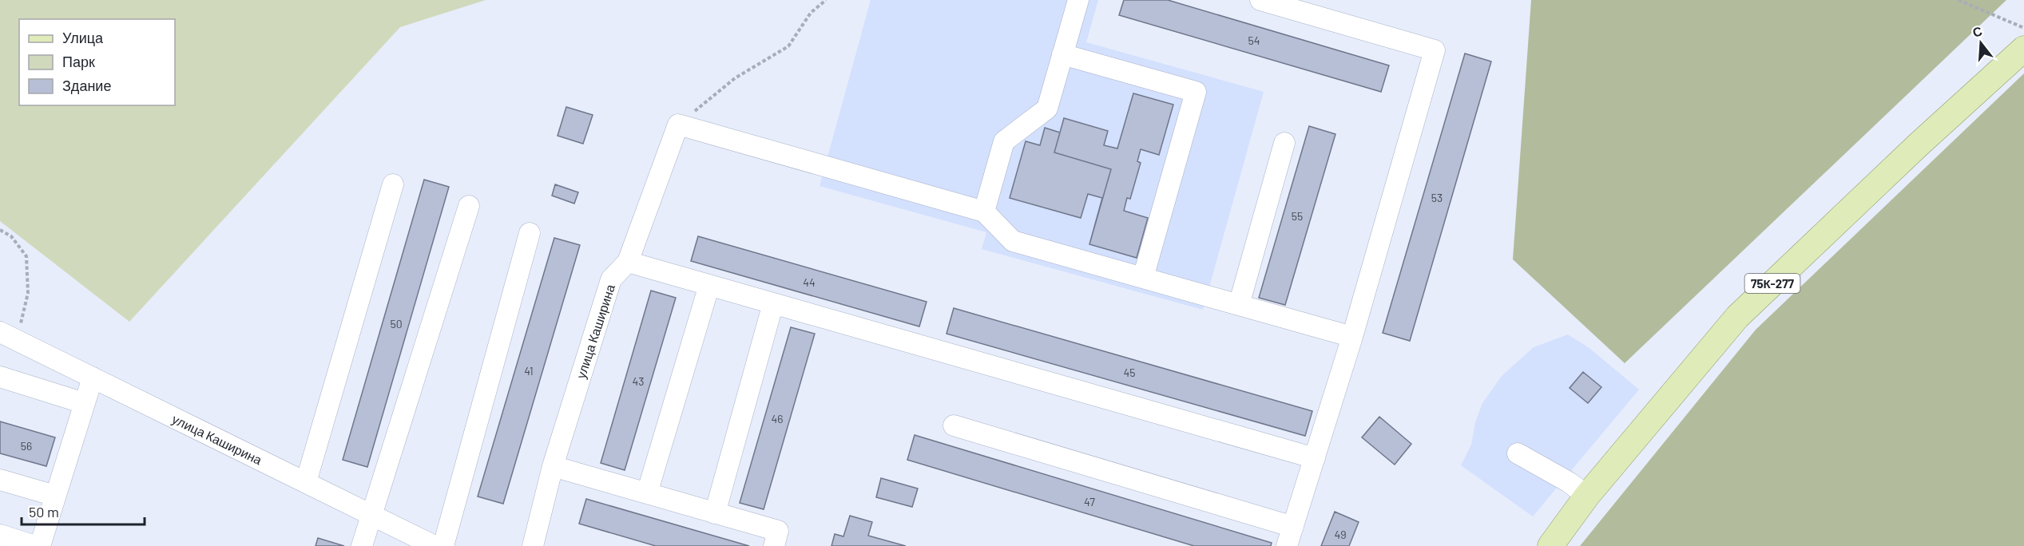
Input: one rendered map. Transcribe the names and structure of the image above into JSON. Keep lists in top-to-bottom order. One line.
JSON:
{"streets":{"main road":["75К-277"],"street":["улица Каширина"]},"house_numbers":["54","53","55","44","50","41","45","43","46","56","47","49"],"legend":["Улица","Парк","Здание"],"scale_bar":"50 m","north":"top"}
